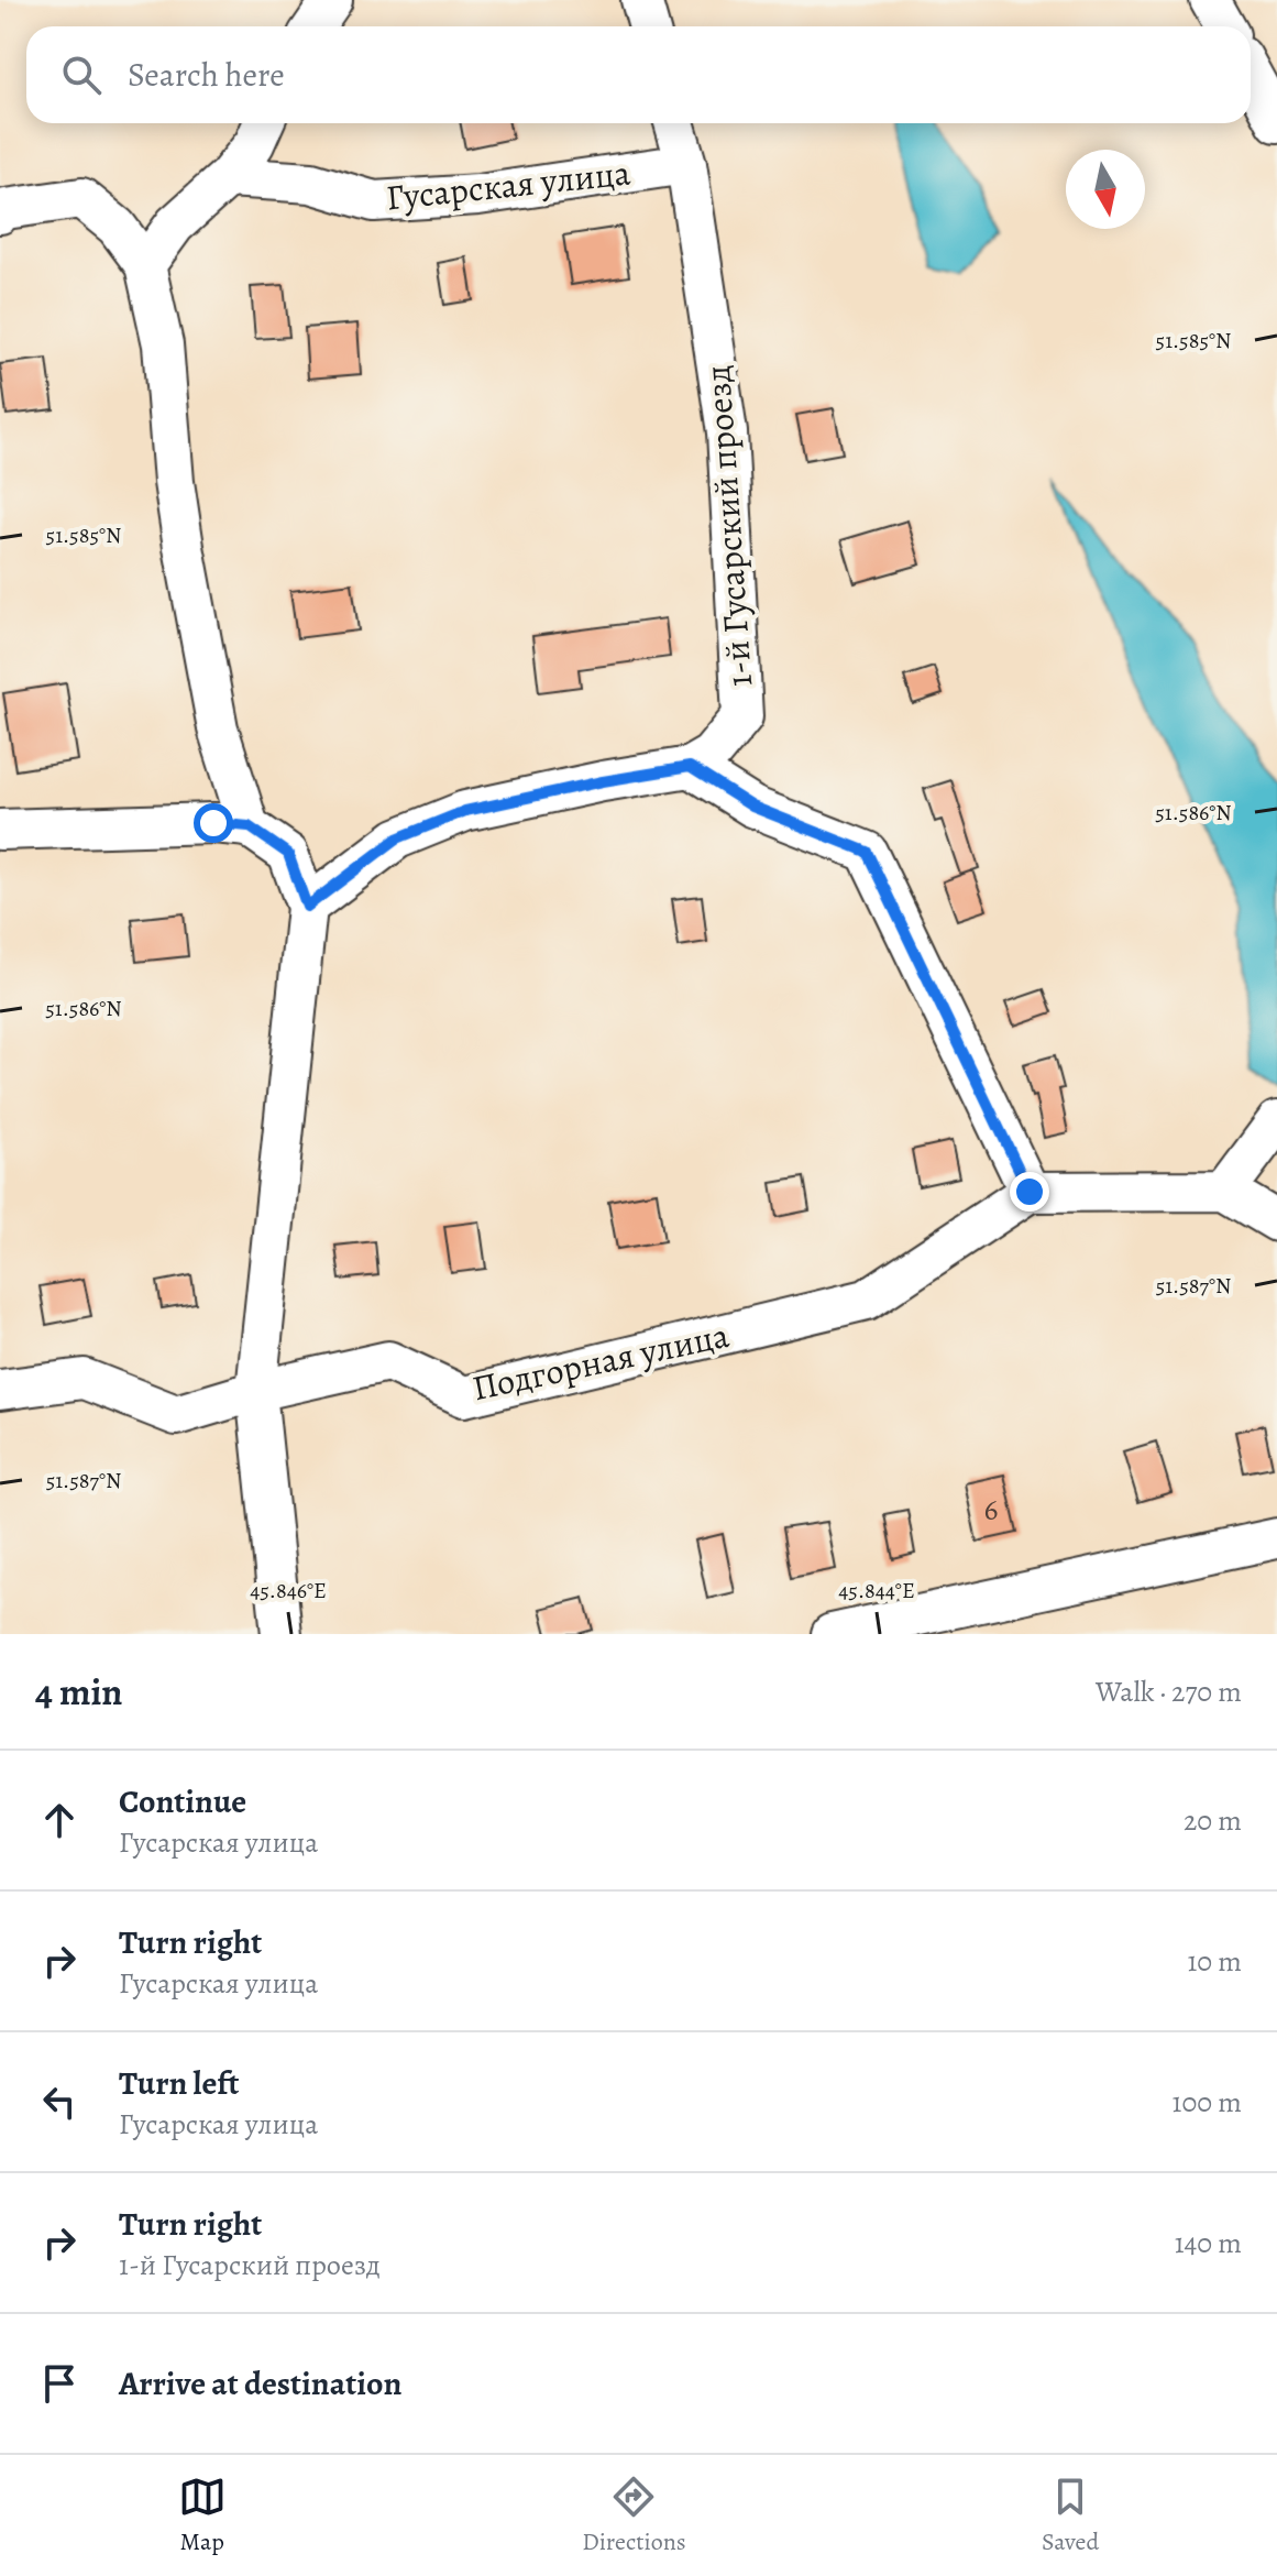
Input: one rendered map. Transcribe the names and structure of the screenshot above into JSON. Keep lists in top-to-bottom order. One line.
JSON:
{"streets":{"street":["Гусарская улица","1-й Гусарский проезд","Подгорная улица"]},"crossings":[["Гусарская улица","1-й Гусарский проезд"]],"house_numbers":["6"],"north":"bottom","page":{"search":"Search here","heading":["4 min","Walk · 270 m"],"list":[["Continue","Гусарская улица","20 m"],["Turn right","Гусарская улица","10 m"],["Turn left","Гусарская улица","100 m"],["Turn right","1-й Гусарский проезд","140 m"],"Arrive at destination"],"nav":["Map","Directions","Saved"]},"coordinates":["51.585°N","51.586°N","51.587°N","45.846°E","45.844°E"]}
